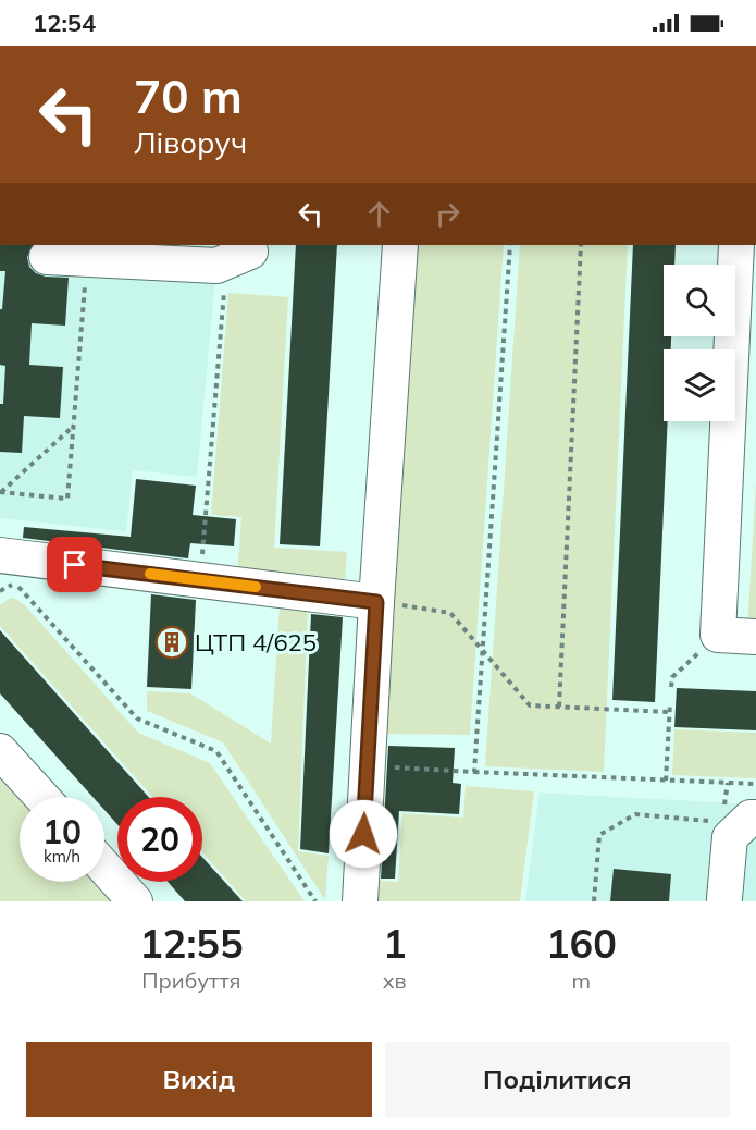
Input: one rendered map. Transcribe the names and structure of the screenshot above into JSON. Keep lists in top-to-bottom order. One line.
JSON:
{"places":{"building":["ЦТП 4/625"]},"page":{"status":"12:54","turn":["70 m","Ліворуч"],"speed":"10 km/h","limit":"20","eta":["12:55","Прибуття","1","хв","160","m"],"buttons":["Вихід","Поділитися"]}}
